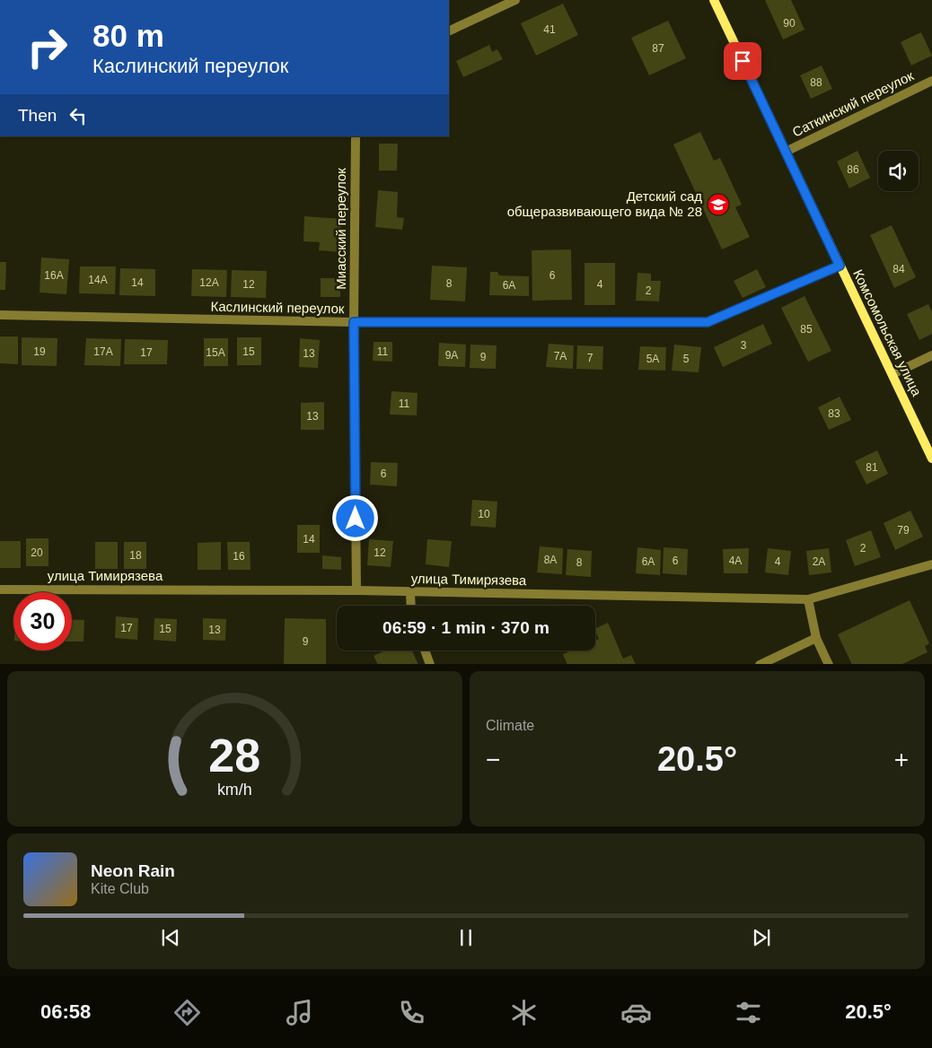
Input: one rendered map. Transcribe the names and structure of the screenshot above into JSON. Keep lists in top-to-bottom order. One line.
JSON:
{"streets":{"street":["Саткинский переулок","Миасский переулок","Каслинский переулок","Комсомольская улица","улица Тимирязева"]},"crossings":[["Саткинский переулок","Комсомольская улица"],["Миасский переулок","Каслинский переулок"],["Миасский переулок","улица Тимирязева"],["Каслинский переулок","Комсомольская улица"]],"places":{"school or university":["Детский сад общеразвивающего вида № 28"]},"house_numbers":["90","41","87","88","86","84","16А","6","14А","14","12А","8","12","4","6А","2","85","3","19","17А","15","11","17","15А","13","9А","7А","9","7","5А","5","11","83","13","81","6","10","79","14","2","20","12","18","16","8А","6","4А","6А","4","2А","8","17","15","13","9"],"page":{"turn":["80 m","Каслинский переулок"],"then":"Then","limit":"30","trip":"06:59 · 1 min · 370 m","tile":"Climate","heat":["−","20.5°","+"],"song":["Neon Rain","Kite Club"],"tabs":["06:58","20.5°"],"gauge":["28","km/h"]}}
